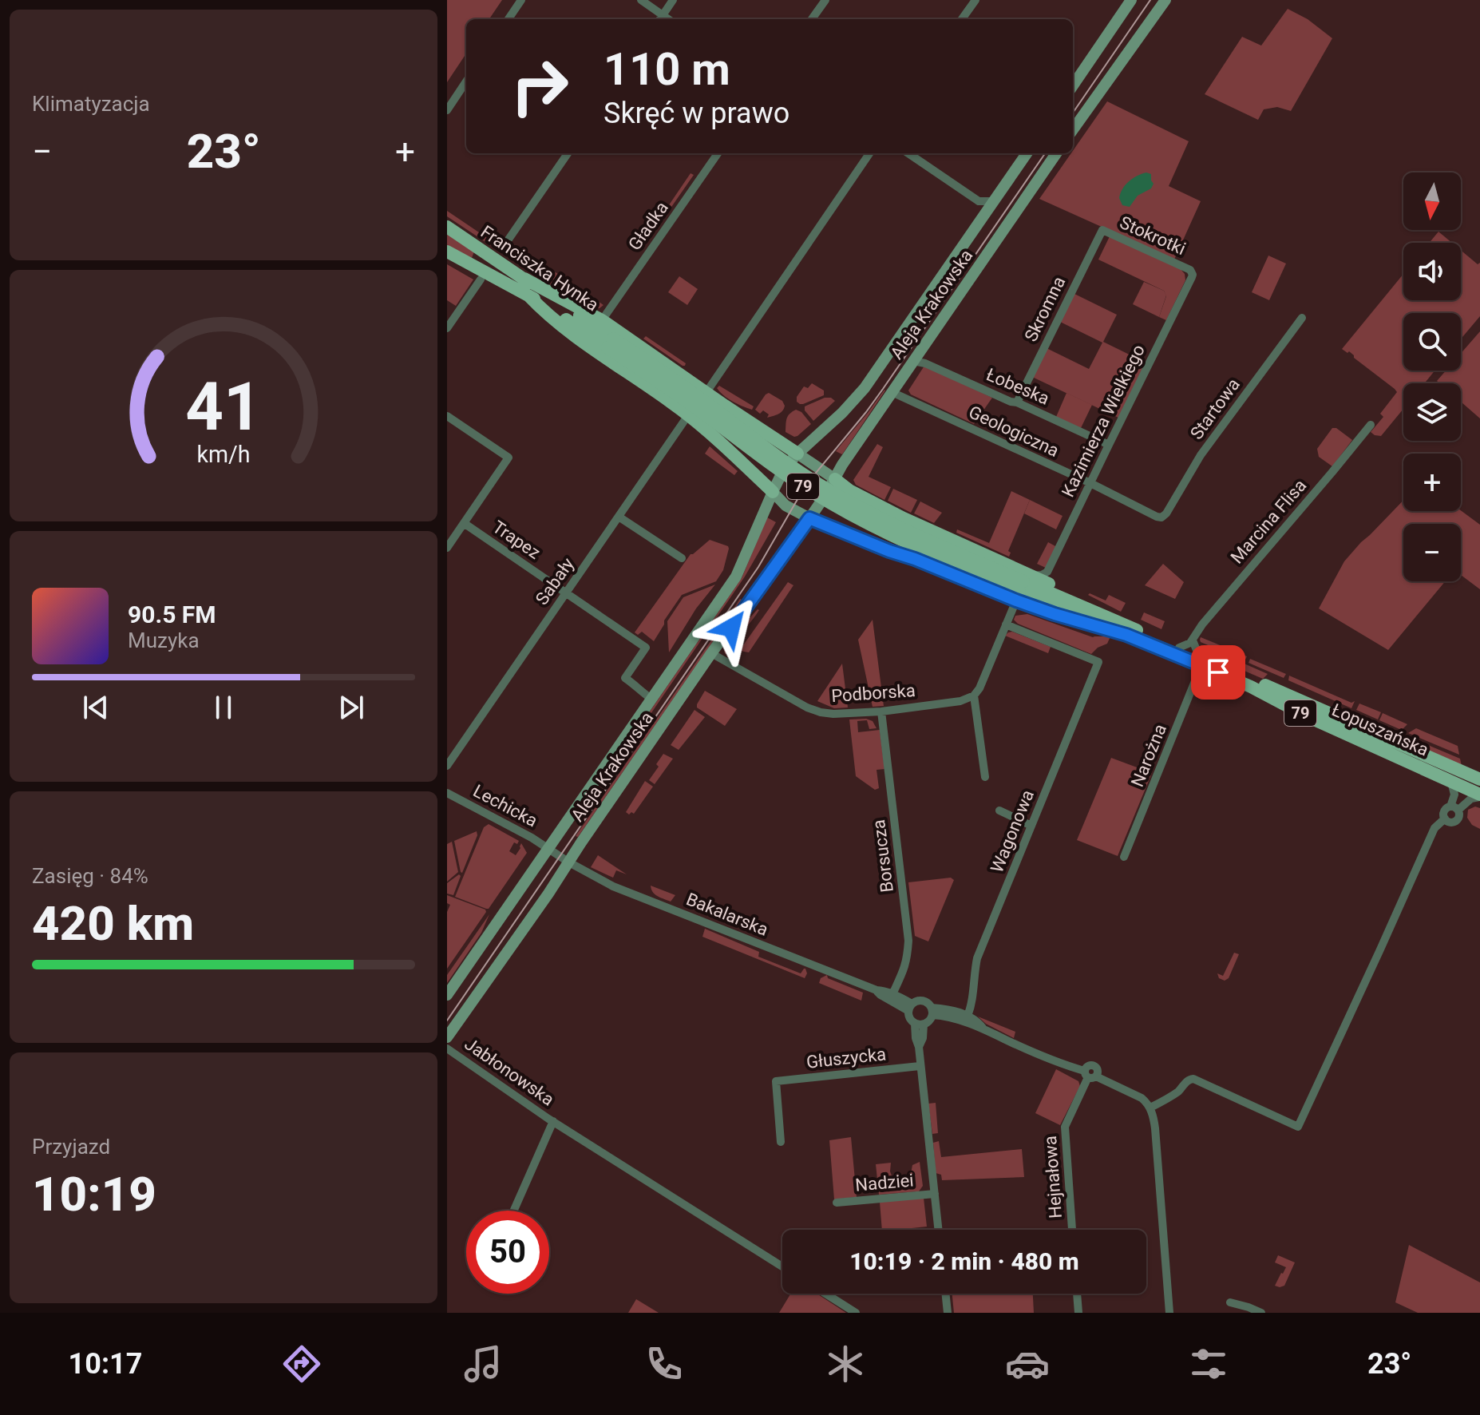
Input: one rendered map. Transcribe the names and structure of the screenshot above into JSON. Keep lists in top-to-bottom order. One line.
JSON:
{"streets":{"main road":["Franciszka Hynka","Aleja Krakowska","79","Łopuszańska"],"street":["Gładka","Stokrotki","Skromna","Łobeska","Startowa","Kazimierza Wielkiego","Geologiczna","Marcina Flisa","Trapez","Sabały","Podborska","Narożna","Lechicka","Wagonowa","Borsucza","Bakalarska","Głuszycka","Jabłonowska","Hejnałowa","Nadziei"]},"crossings":[["Stokrotki","Skromna"],["Stokrotki","Kazimierza Wielkiego"],["Franciszka Hynka","79"],["Aleja Krakowska","Łobeska"],["Aleja Krakowska","Geologiczna"],["Aleja Krakowska","Trapez"],["Aleja Krakowska","Podborska"],["Aleja Krakowska","Lechicka"],["Aleja Krakowska","Bakalarska"],["Skromna","Łobeska"],["Łobeska","Kazimierza Wielkiego"],["Startowa","Geologiczna"],["Kazimierza Wielkiego","Geologiczna"],["Kazimierza Wielkiego","79"],["Kazimierza Wielkiego","Łopuszańska"],["79","Łopuszańska"],["Marcina Flisa","Łopuszańska"],["Trapez","Sabały"],["Podborska","Borsucza"],["Łopuszańska","Narożna"],["Lechicka","Bakalarska"],["Borsucza","Bakalarska"]],"north":"bottom","page":{"tile":["Klimatyzacja",["Zasięg · 84%","420 km"],["Przyjazd","10:19"]],"turn":["110 m","Skręć w prawo"],"heat":["−","23°","+"],"map_buttons":["+","−"],"song":["90.5 FM","Muzyka"],"limit":"50","trip":"10:19 · 2 min · 480 m","tabs":["10:17","23°"],"gauge":["41","km/h"]}}
